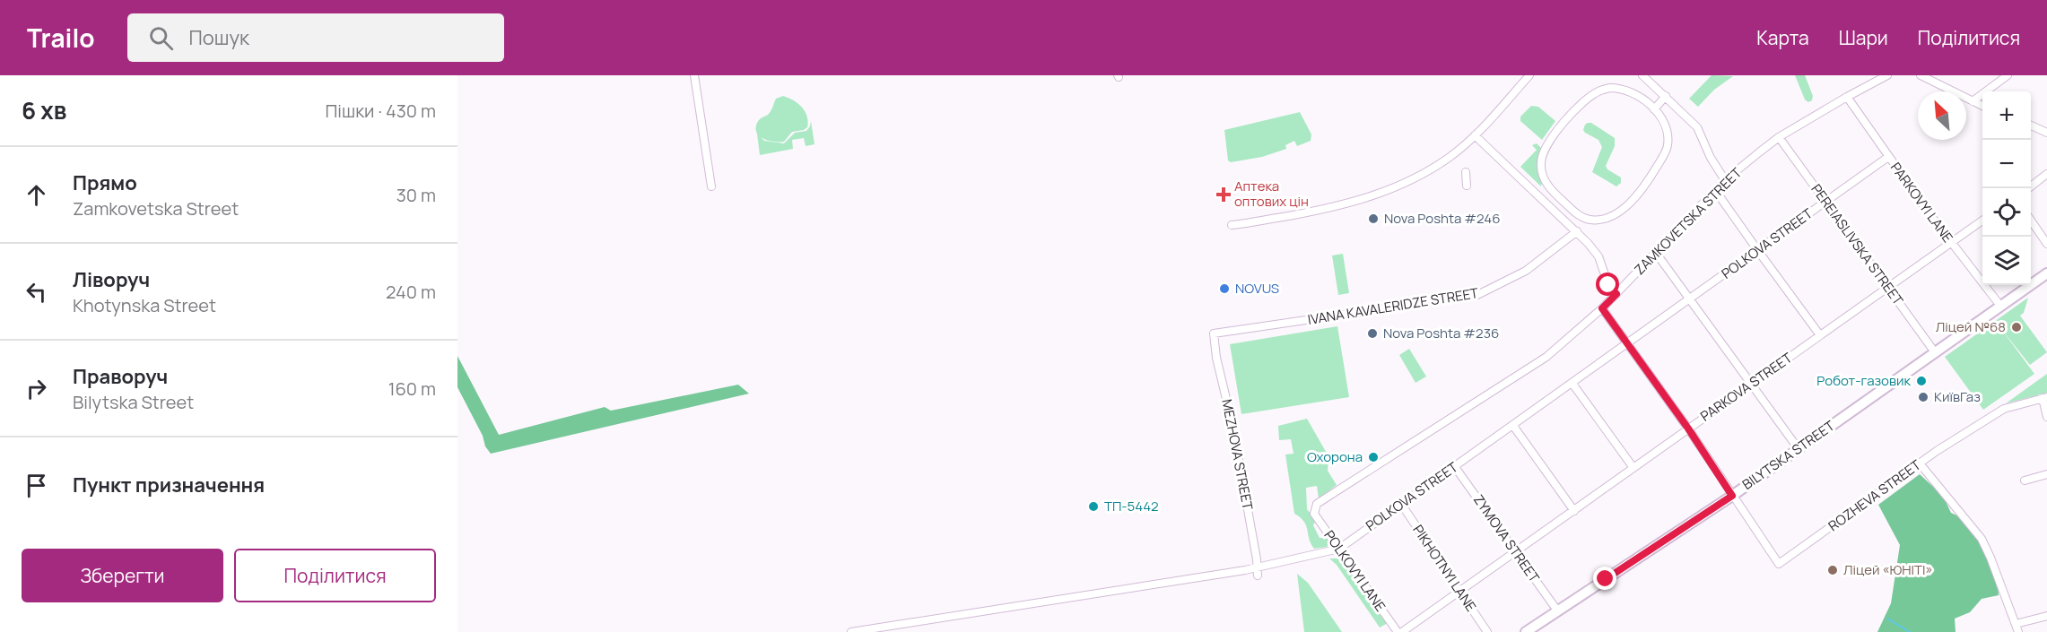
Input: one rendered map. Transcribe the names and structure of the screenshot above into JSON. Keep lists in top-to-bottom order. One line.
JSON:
{"streets":{"main road":["BILYTSKA STREET"],"street":["PARKOVYI LANE","ZAMKOVETSKA STREET","POLKOVA STREET","PEREIASLIVSKA STREET","IVANA KAVALERIDZE STREET","PARKOVA STREET","MEZHOVA STREET","ROZHEVA STREET","ZYMOVA STREET","PIKHOTNYI LANE","POLKOVYI LANE"]},"crossings":[["PARKOVYI LANE","ZAMKOVETSKA STREET"],["PARKOVYI LANE","POLKOVA STREET"],["PARKOVYI LANE","PARKOVA STREET"],["PARKOVYI LANE","BILYTSKA STREET"],["ZAMKOVETSKA STREET","PEREIASLIVSKA STREET"],["ZAMKOVETSKA STREET","POLKOVYI LANE"],["POLKOVA STREET","PEREIASLIVSKA STREET"],["POLKOVA STREET","MEZHOVA STREET"],["POLKOVA STREET","ZYMOVA STREET"],["POLKOVA STREET","PIKHOTNYI LANE"],["POLKOVA STREET","POLKOVYI LANE"],["PEREIASLIVSKA STREET","PARKOVA STREET"],["PEREIASLIVSKA STREET","BILYTSKA STREET"],["IVANA KAVALERIDZE STREET","MEZHOVA STREET"],["PARKOVA STREET","ZYMOVA STREET"],["PARKOVA STREET","PIKHOTNYI LANE"],["BILYTSKA STREET","ROZHEVA STREET"],["BILYTSKA STREET","ZYMOVA STREET"]],"places":{"health":["Аптека оптових цін"],"other":["Nova Poshta #246","NOVUS","Ліцей №68","Nova Poshta #236","Робот-газовик","КиївГаз","Охорона","ТП-5442","Ліцей «ЮНІТІ»"]},"north":"top left","page":{"header":"Trailo","search":"Пошук","nav":["Карта","Шари","Поділитися"],"heading":["6 хв","Пішки · 430 m"],"map_buttons":["+","−"],"list":[["Прямо","Zamkovetska Street","30 m"],["Ліворуч","Khotynska Street","240 m"],["Праворуч","Bilytska Street","160 m"],"Пункт призначення"],"buttons":["Зберегти","Поділитися"]}}
